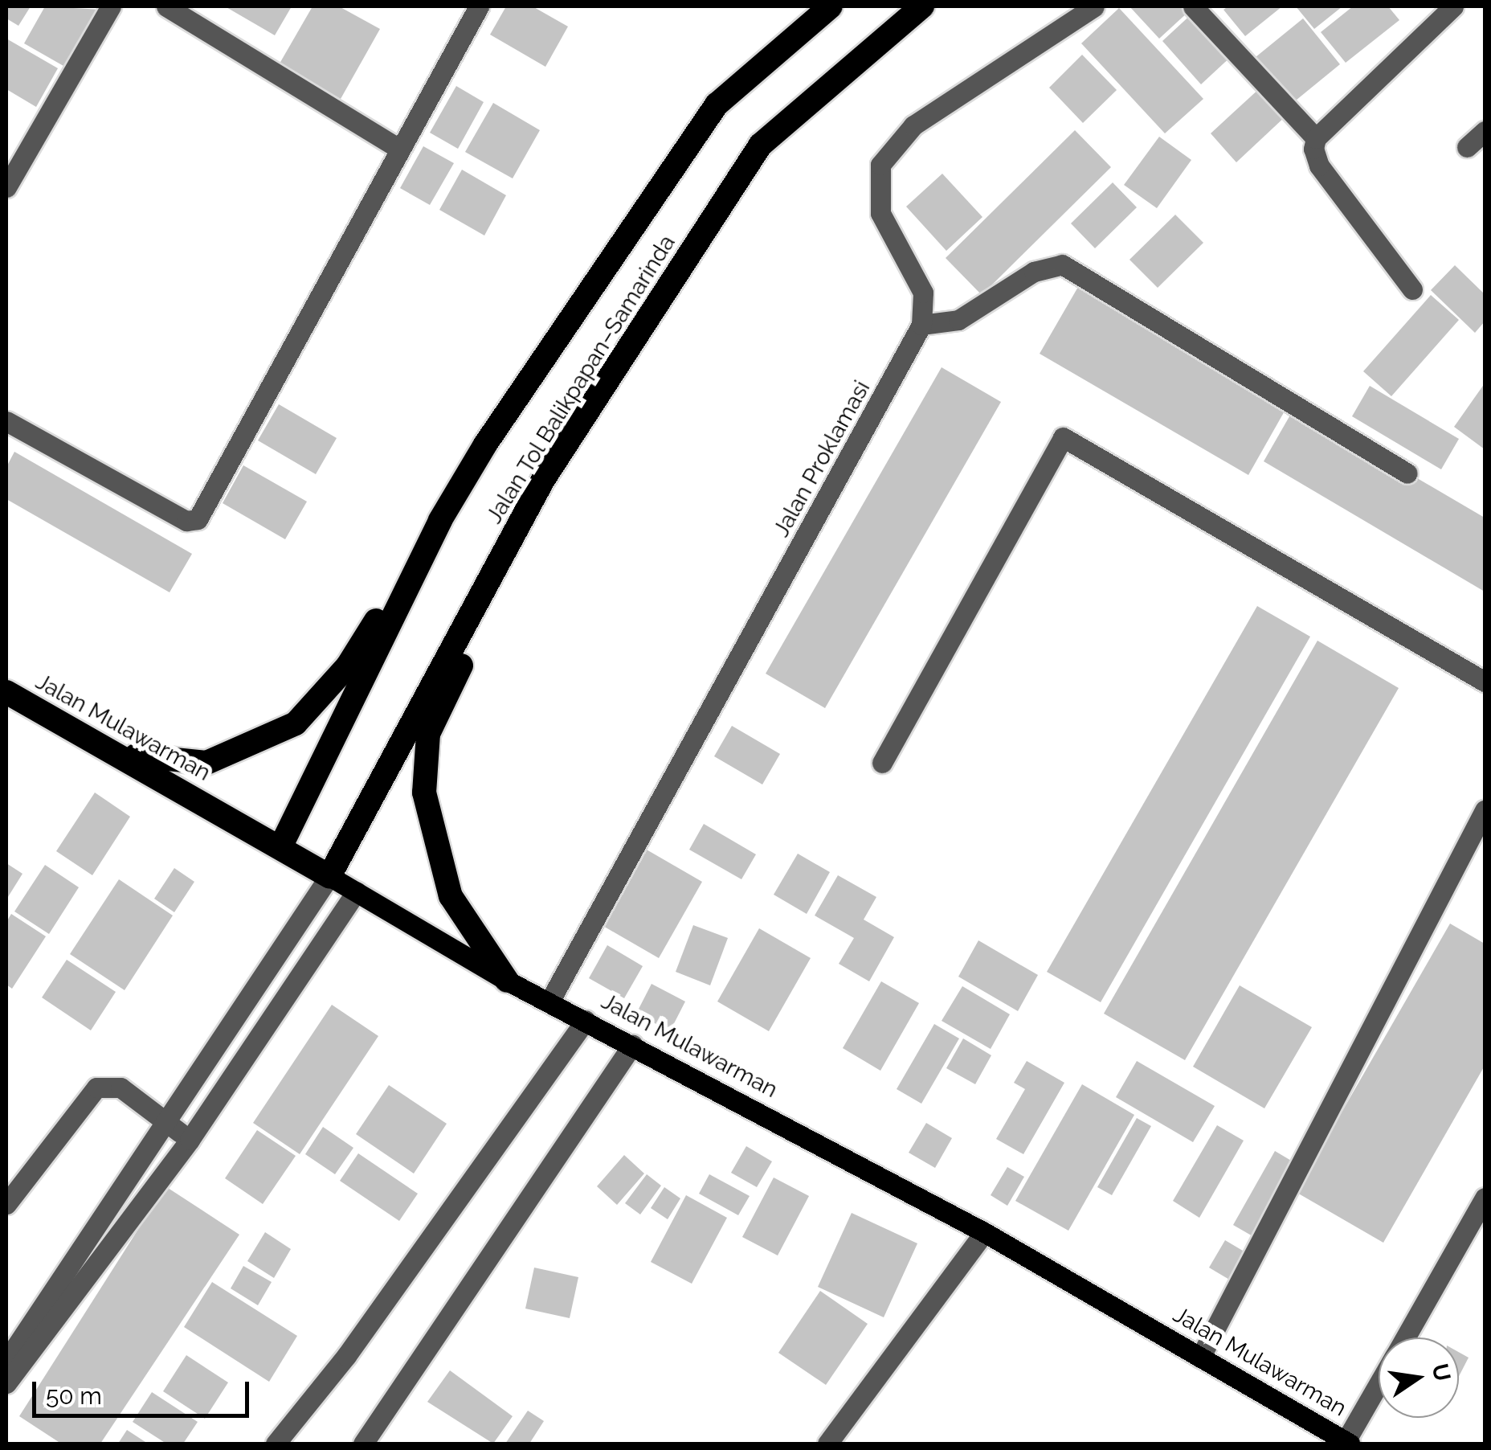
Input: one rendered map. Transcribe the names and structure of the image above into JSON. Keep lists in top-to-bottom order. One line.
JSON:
{"streets":{"highway":["Jalan Tol Balikpapan–Samarinda","Jalan Mulawarman"],"street":["Jalan Proklamasi"]},"crossings":[["Jalan Tol Balikpapan–Samarinda","Jalan Mulawarman"],["Jalan Proklamasi","Jalan Mulawarman"]],"scale_bar":"50 m","north":"right"}
